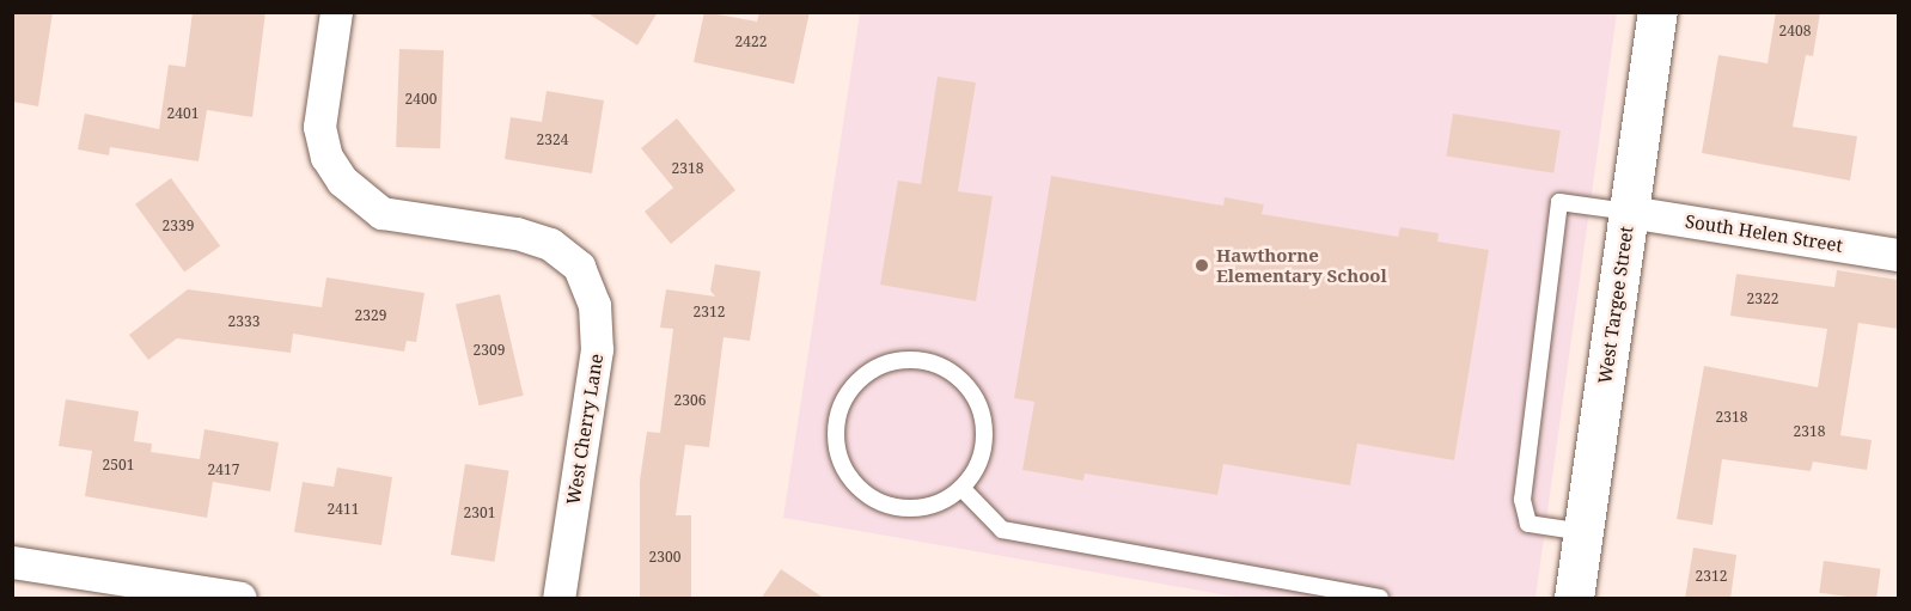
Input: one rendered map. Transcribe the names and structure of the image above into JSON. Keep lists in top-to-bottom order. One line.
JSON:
{"streets":{"street":["South Helen Street","West Targee Street","West Cherry Lane"]},"crossings":[["South Helen Street","West Targee Street"]],"places":["Hawthorne Elementary School"],"house_numbers":["2408","2422","2400","2401","2324","2318","2339","2322","2312","2329","2333","2309","2306","2318","2318","2501","2417","2411","2301","2300","2312"]}
